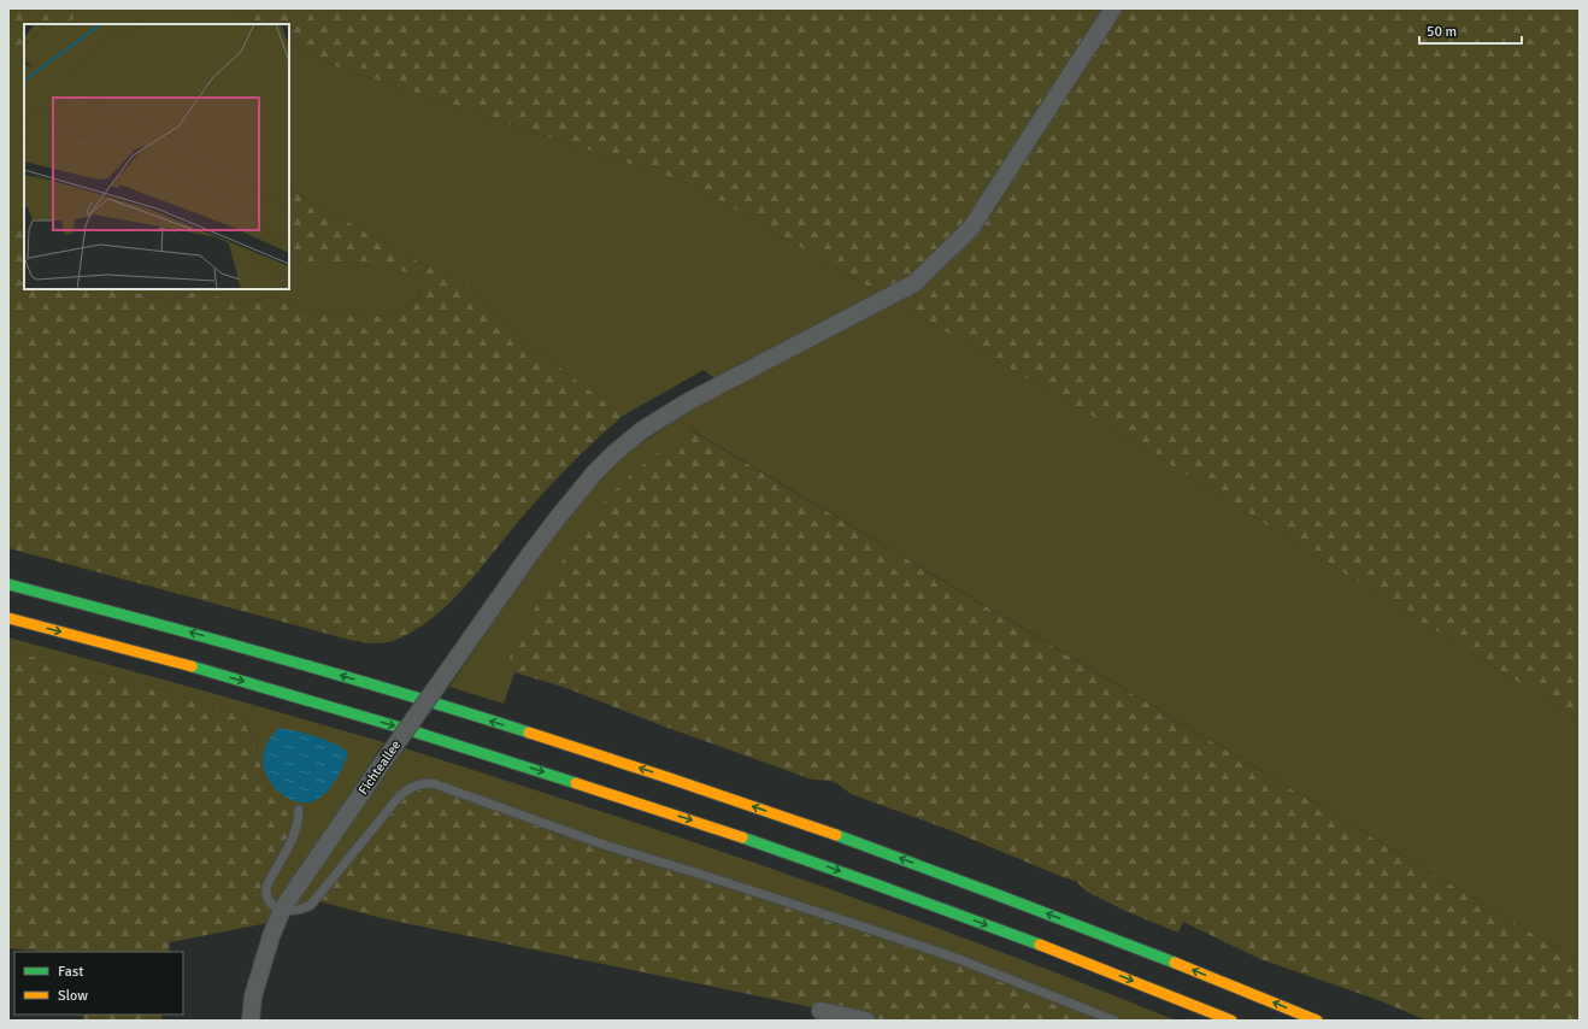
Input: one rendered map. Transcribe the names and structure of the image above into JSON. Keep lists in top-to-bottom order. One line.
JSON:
{"streets":{"street":["Fichteallee"]},"legend":["Fast","Slow"],"scale_bar":"50 m"}
